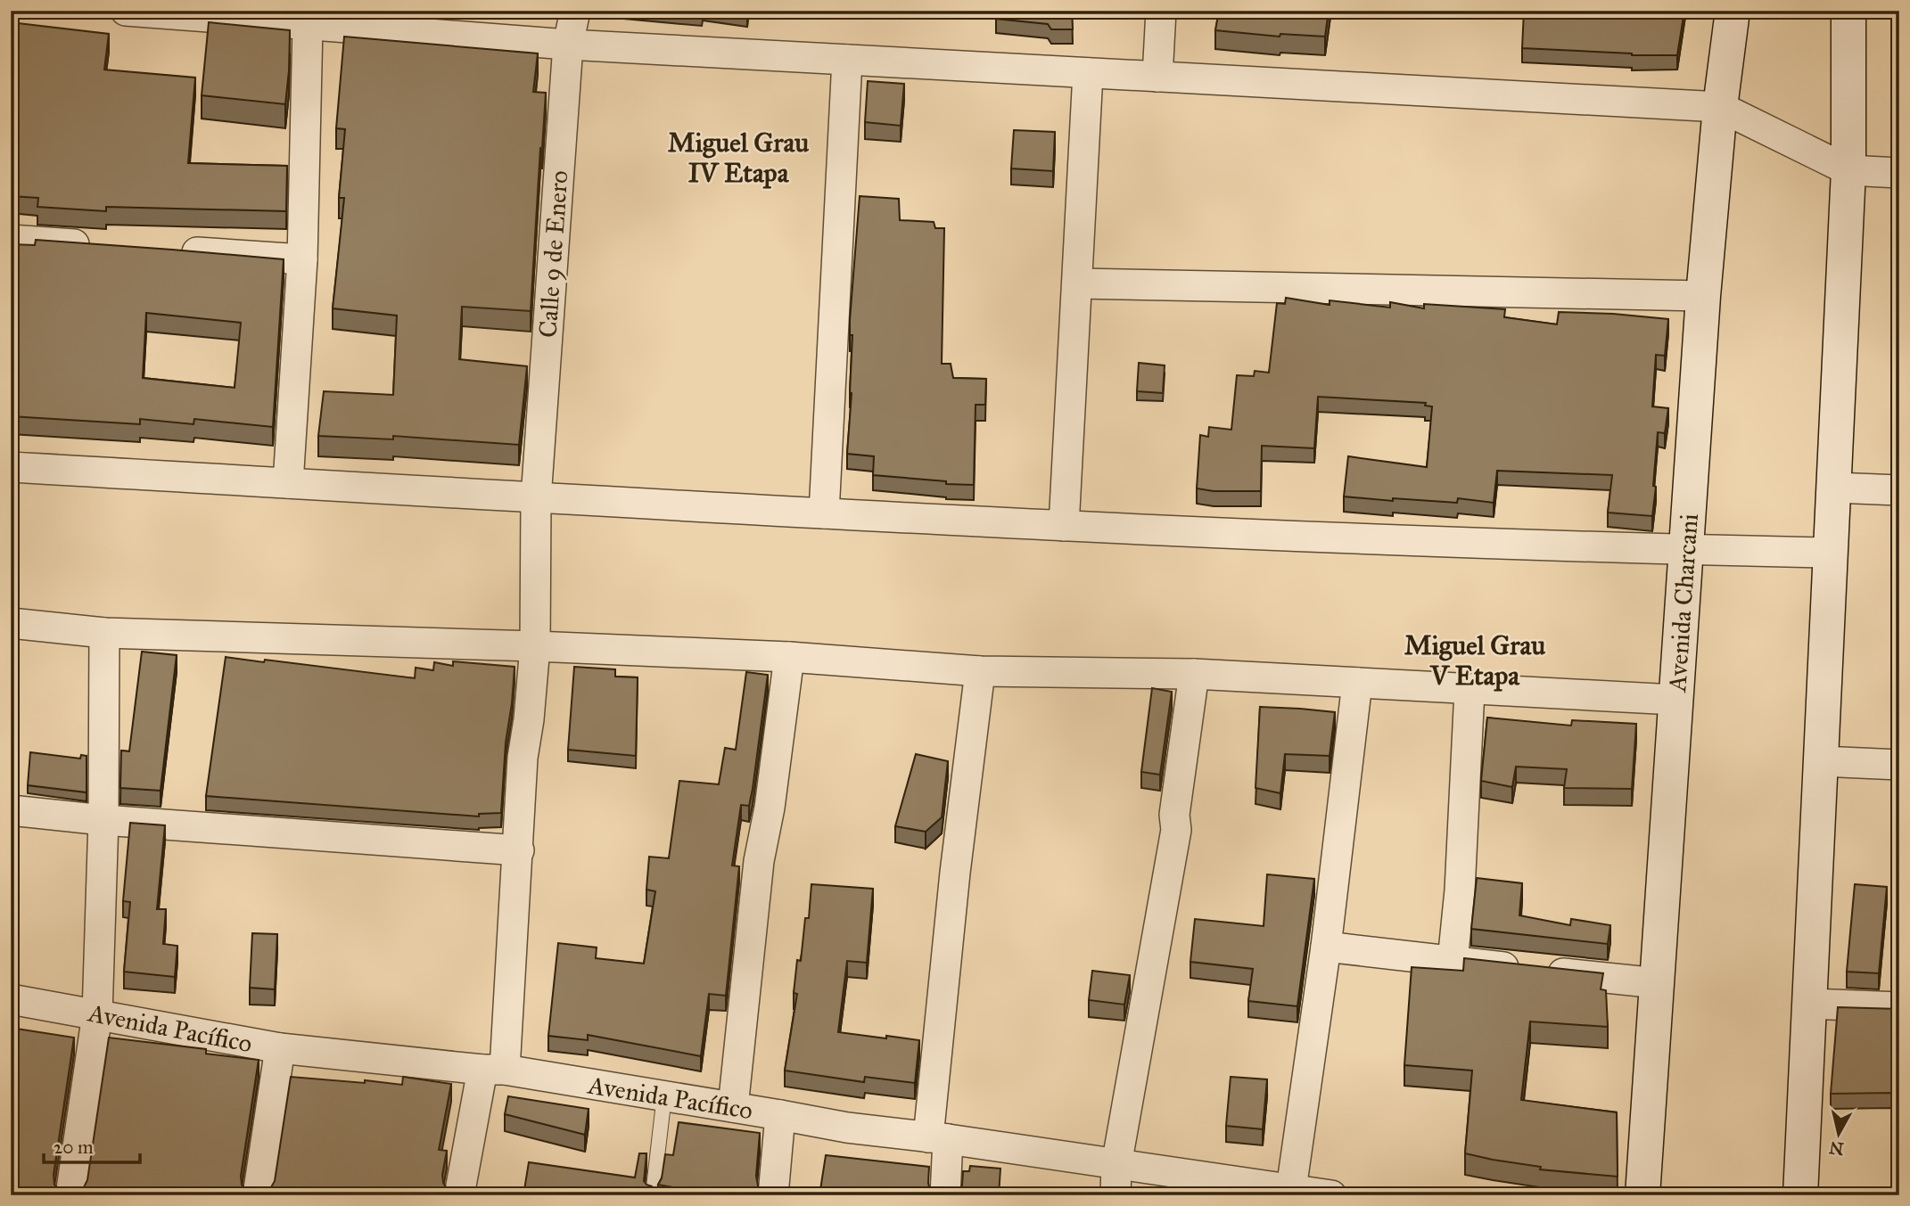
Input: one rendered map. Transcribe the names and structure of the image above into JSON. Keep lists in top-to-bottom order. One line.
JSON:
{"streets":{"street":["Calle 9 de Enero","Avenida Charcani","Avenida Pacífico"]},"crossings":[["Calle 9 de Enero","Avenida Pacífico"]],"districts":["Miguel Grau IV Etapa","Miguel Grau V Etapa"],"scale_bar":"20 m","north":"bottom"}
